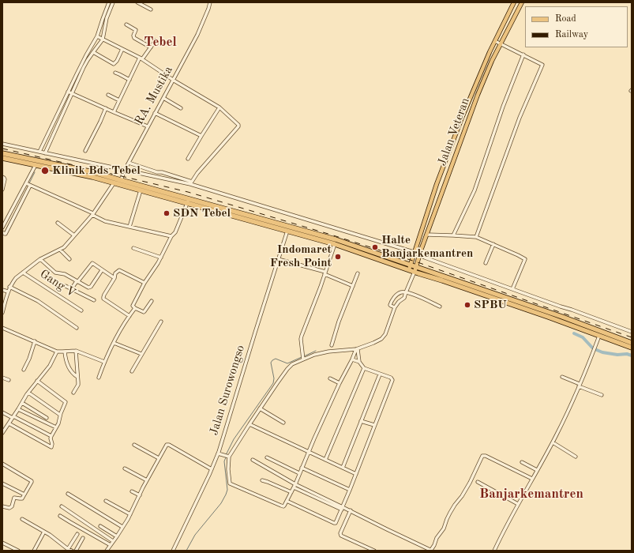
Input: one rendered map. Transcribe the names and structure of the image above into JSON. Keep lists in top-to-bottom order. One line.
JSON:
{"streets":{"main road":["Jalan Veteran"],"street":["RA. Mustika","Gang V","Jalan Surowongso"]},"districts":["Tebel","Banjarkemantren"],"places":["Klinik Bds Tebel","SDN Tebel","Halte Banjarkemantren","Indomaret Fresh Point","SPBU"],"legend":["Road","Railway"]}
